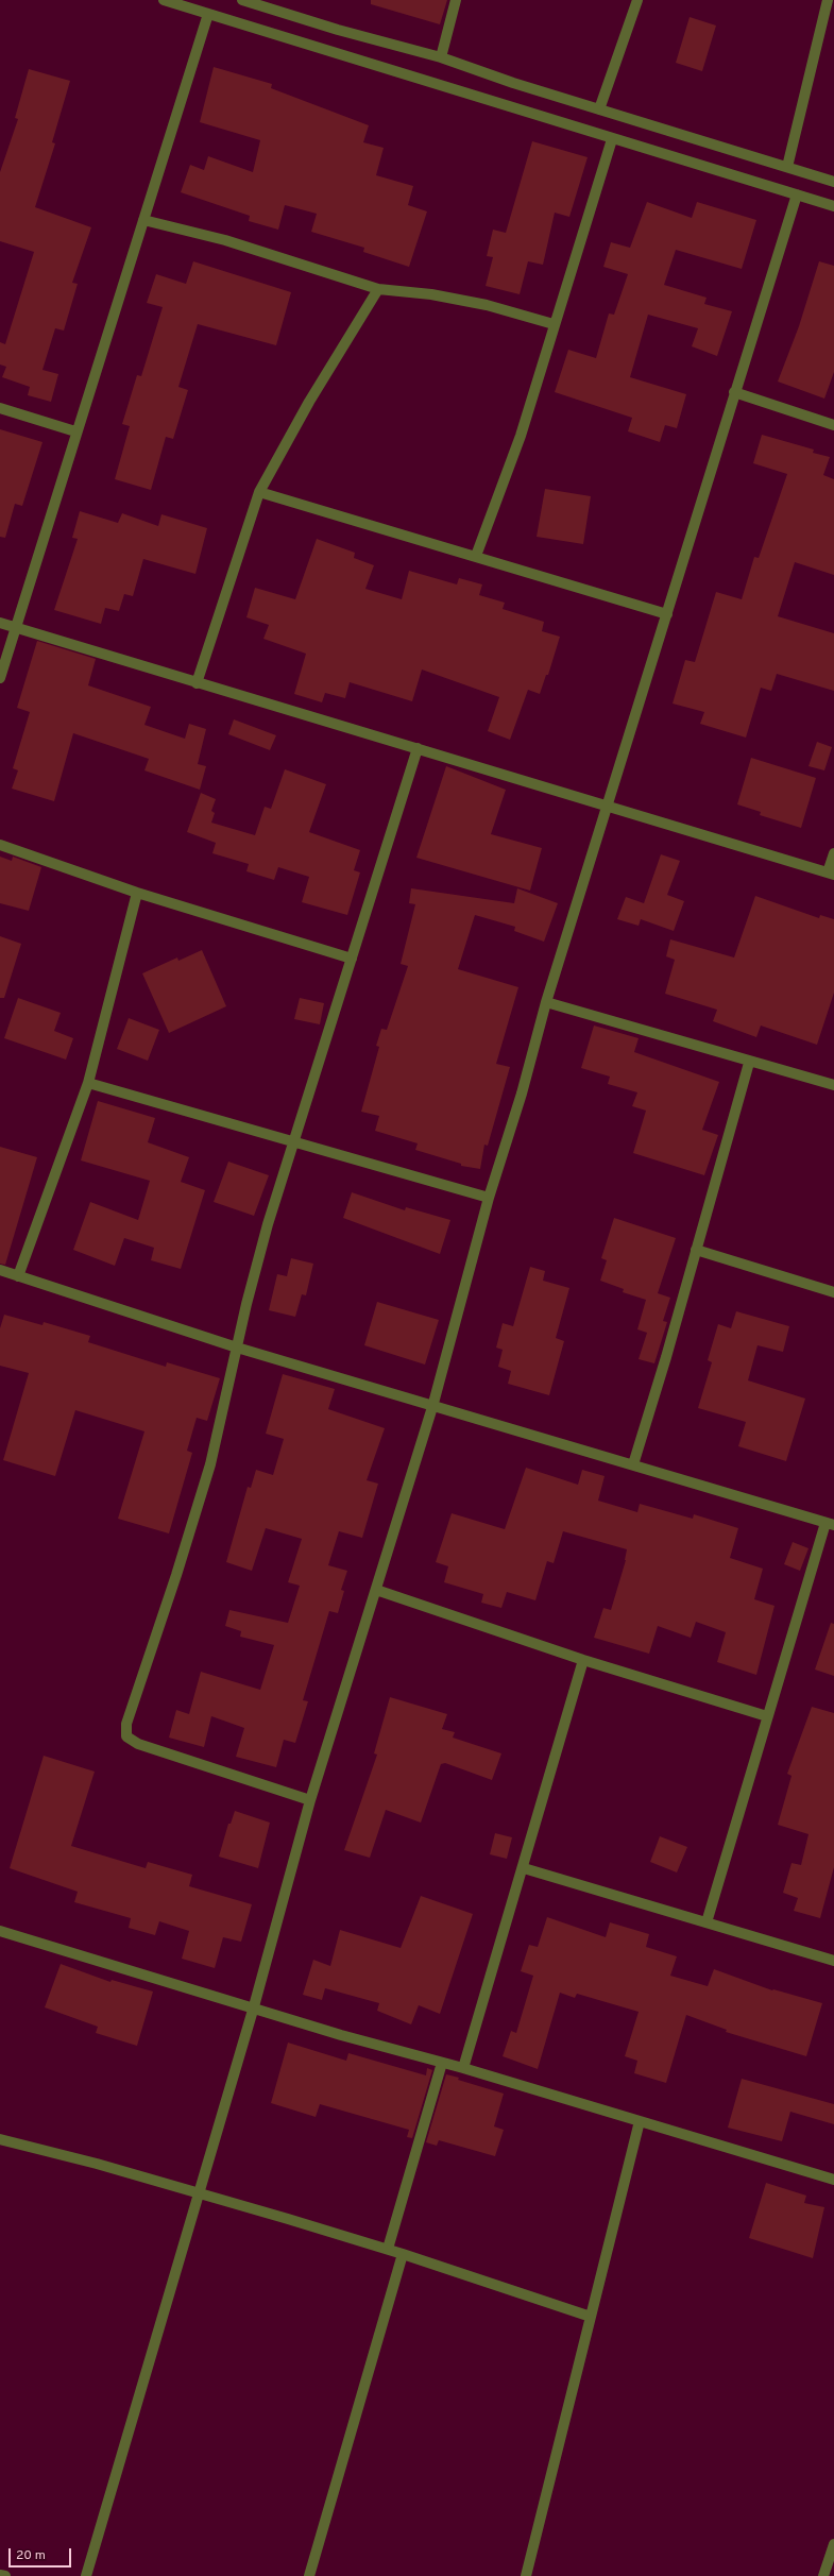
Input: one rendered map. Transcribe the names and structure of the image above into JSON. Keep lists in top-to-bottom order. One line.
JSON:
{"scale_bar":"20 m"}
